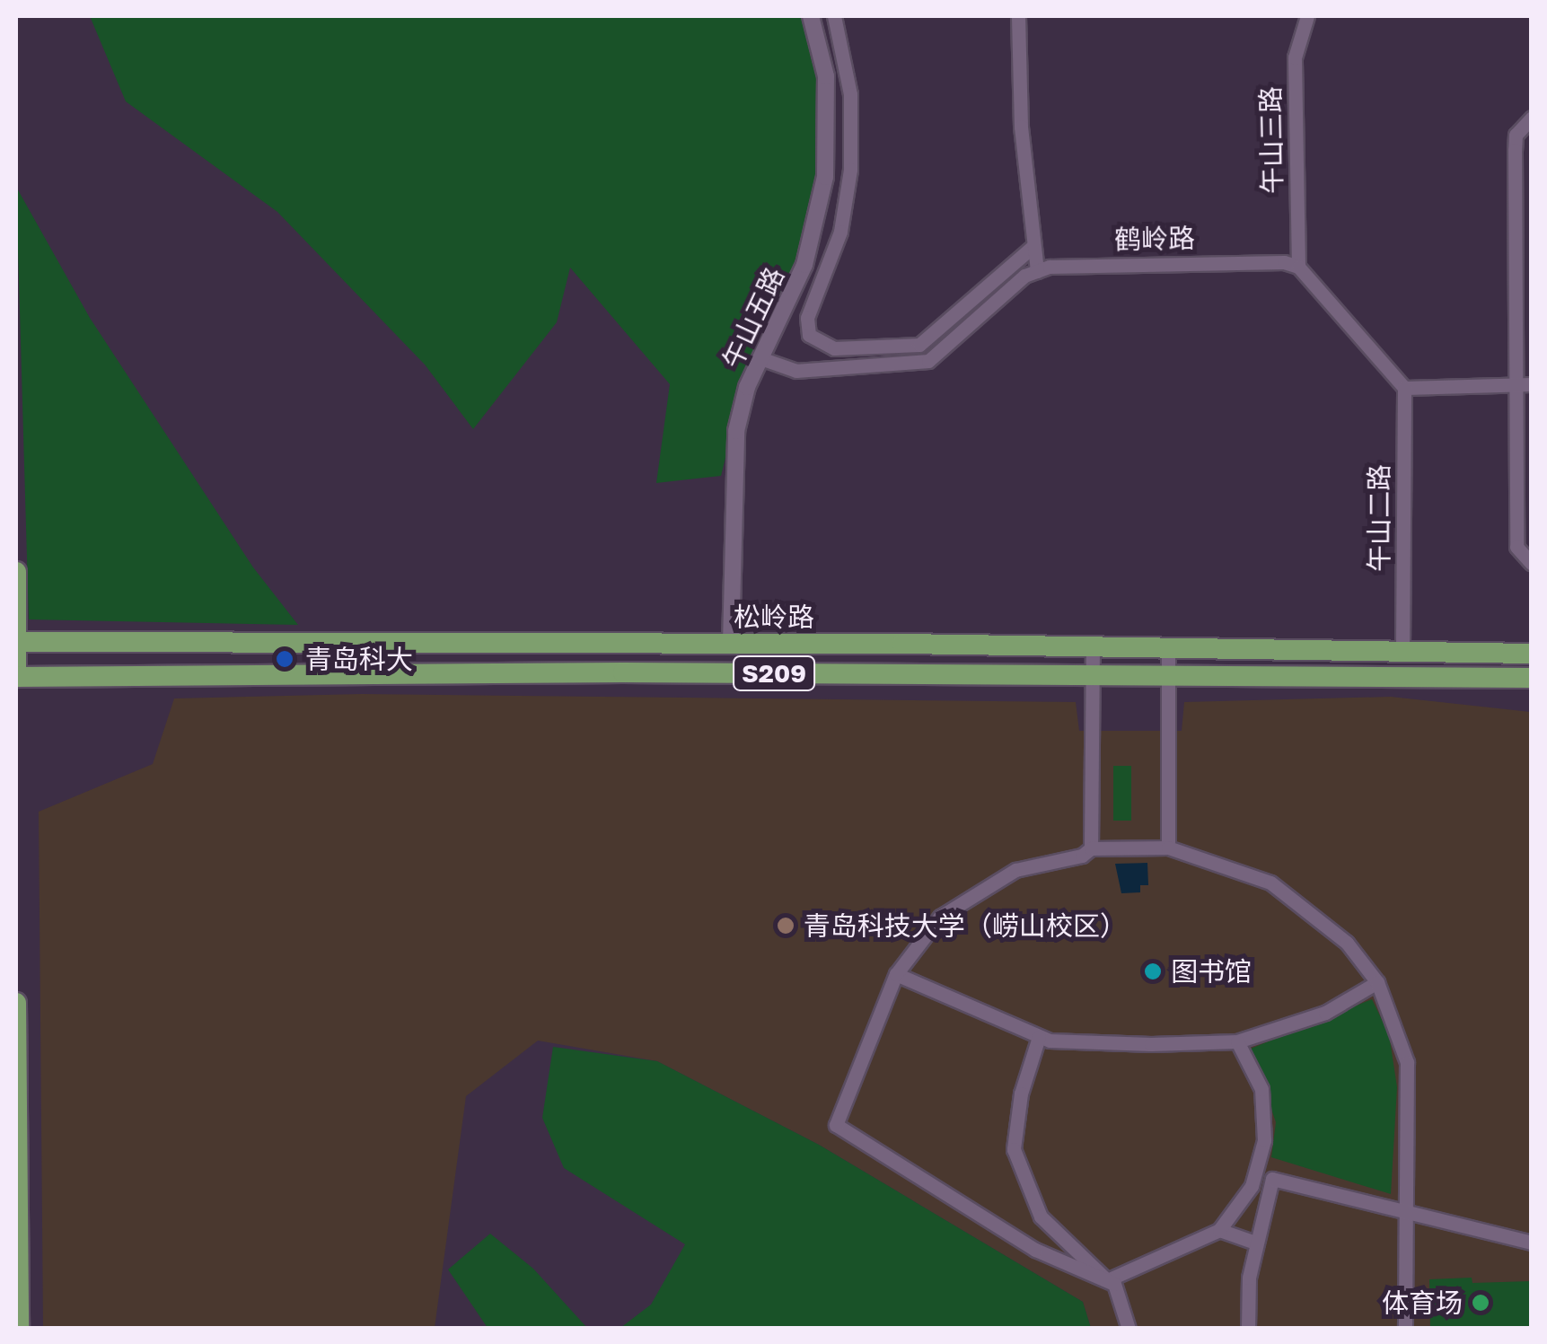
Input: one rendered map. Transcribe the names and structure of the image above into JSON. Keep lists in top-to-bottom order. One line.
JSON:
{"streets":{"main road":["松岭路","S209"],"street":["午山三路","鹤岭路","午山五路","午山二路"]},"crossings":[["午山三路","鹤岭路"],["午山五路","松岭路"],["午山二路","松岭路"]],"places":["青岛科大","青岛科技大学（崂山校区）","图书馆","体育场"]}
